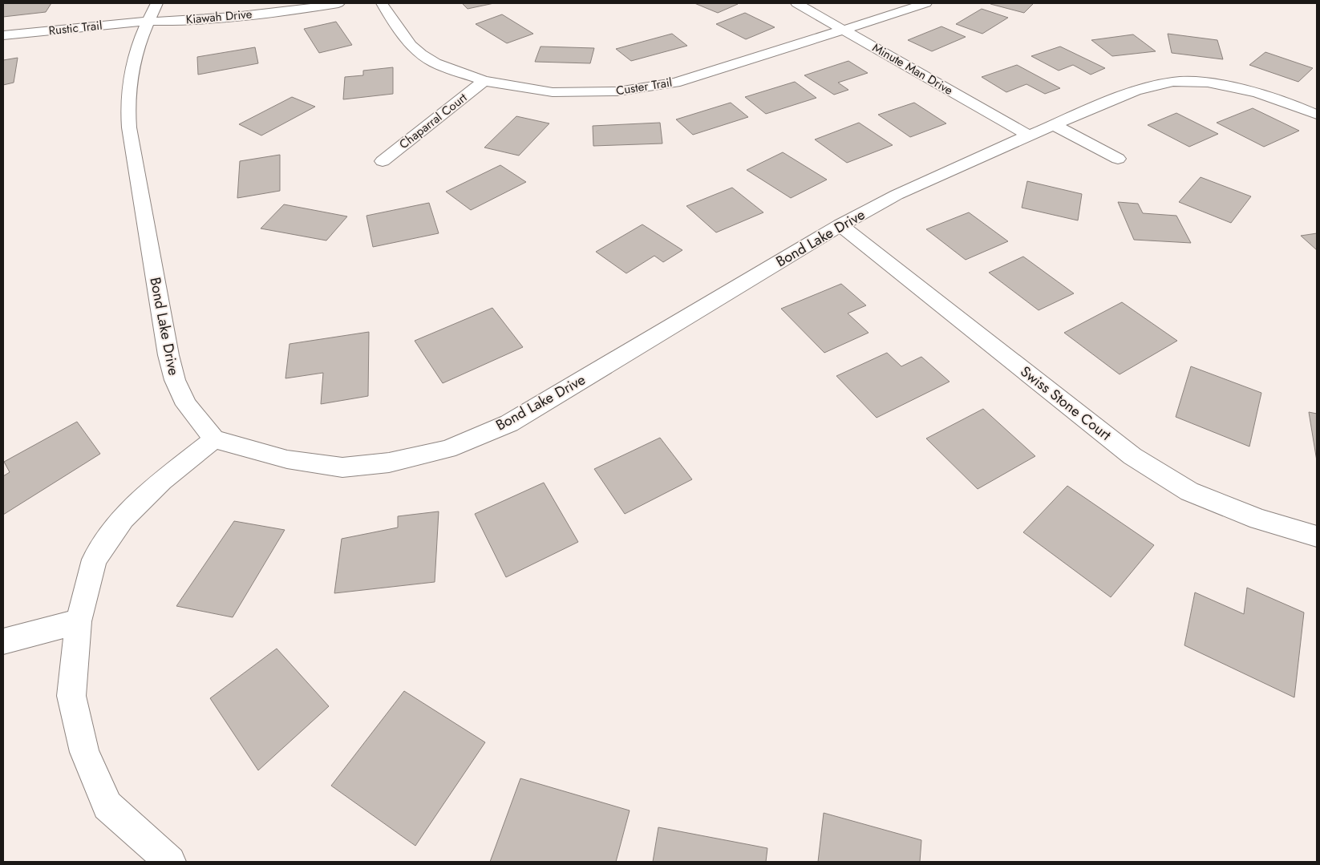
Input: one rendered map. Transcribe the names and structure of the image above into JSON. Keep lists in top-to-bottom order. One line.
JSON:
{"streets":{"street":["Kiawah Drive","Rustic Trail","Minute Man Drive","Custer Trail","Chaparral Court","Bond Lake Drive","Swiss Stone Court"]},"crossings":[["Kiawah Drive","Rustic Trail"],["Kiawah Drive","Bond Lake Drive"],["Rustic Trail","Bond Lake Drive"],["Minute Man Drive","Custer Trail"],["Minute Man Drive","Bond Lake Drive"],["Custer Trail","Chaparral Court"],["Bond Lake Drive","Swiss Stone Court"]]}
